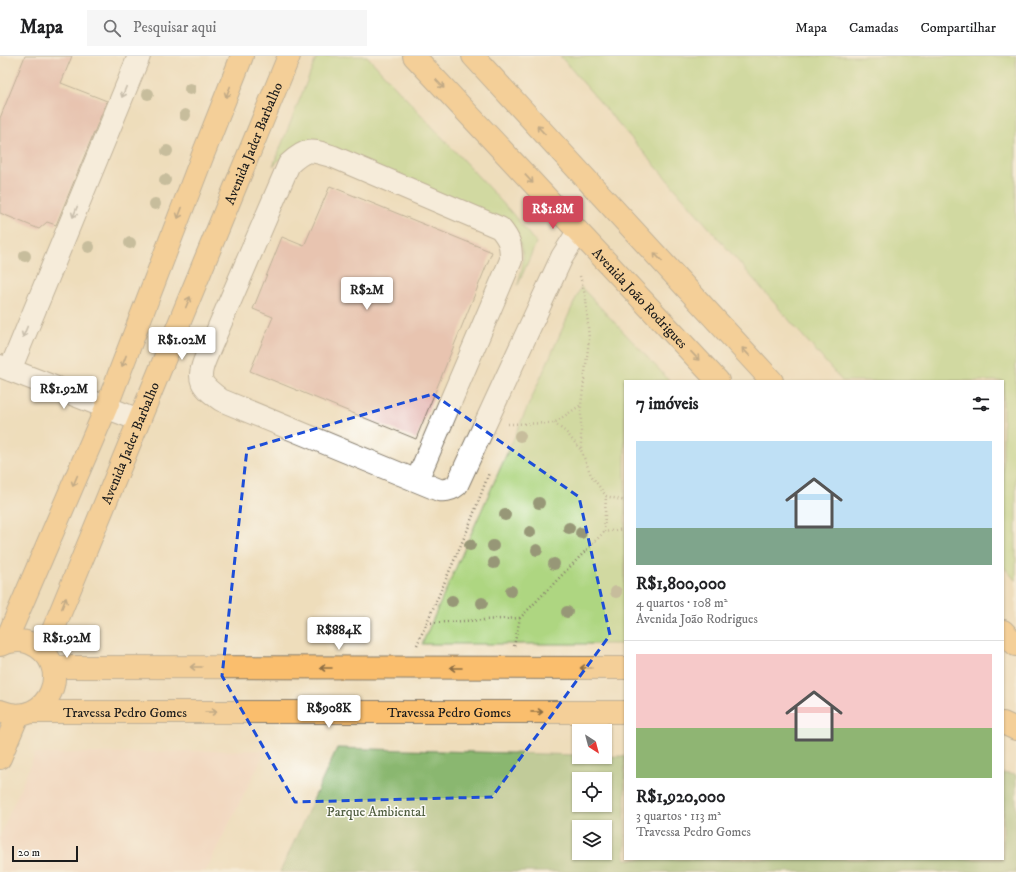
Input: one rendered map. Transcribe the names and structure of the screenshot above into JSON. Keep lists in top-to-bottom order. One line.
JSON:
{"streets":{"main road":["Avenida Jader Barbalho","Avenida João Rodrigues","Travessa Pedro Gomes"]},"parks":["Parque Ambiental"],"scale_bar":"20 m","north":"bottom right","page":{"header":"Mapa","search":"Pesquisar aqui","nav":["Mapa","Camadas","Compartilhar"],"price":["R$1.8M","R$2M","R$1.02M","R$1.92M","R$884K","R$1.92M","R$908K"],"heading":"7 imóveis","list":[{"name":"R$1,800,000","note":"4 quartos · 108 m² · Avenida João Rodrigues"},{"name":"R$1,920,000","note":"3 quartos · 113 m² · Travessa Pedro Gomes"}],"scale":"20 m"}}
